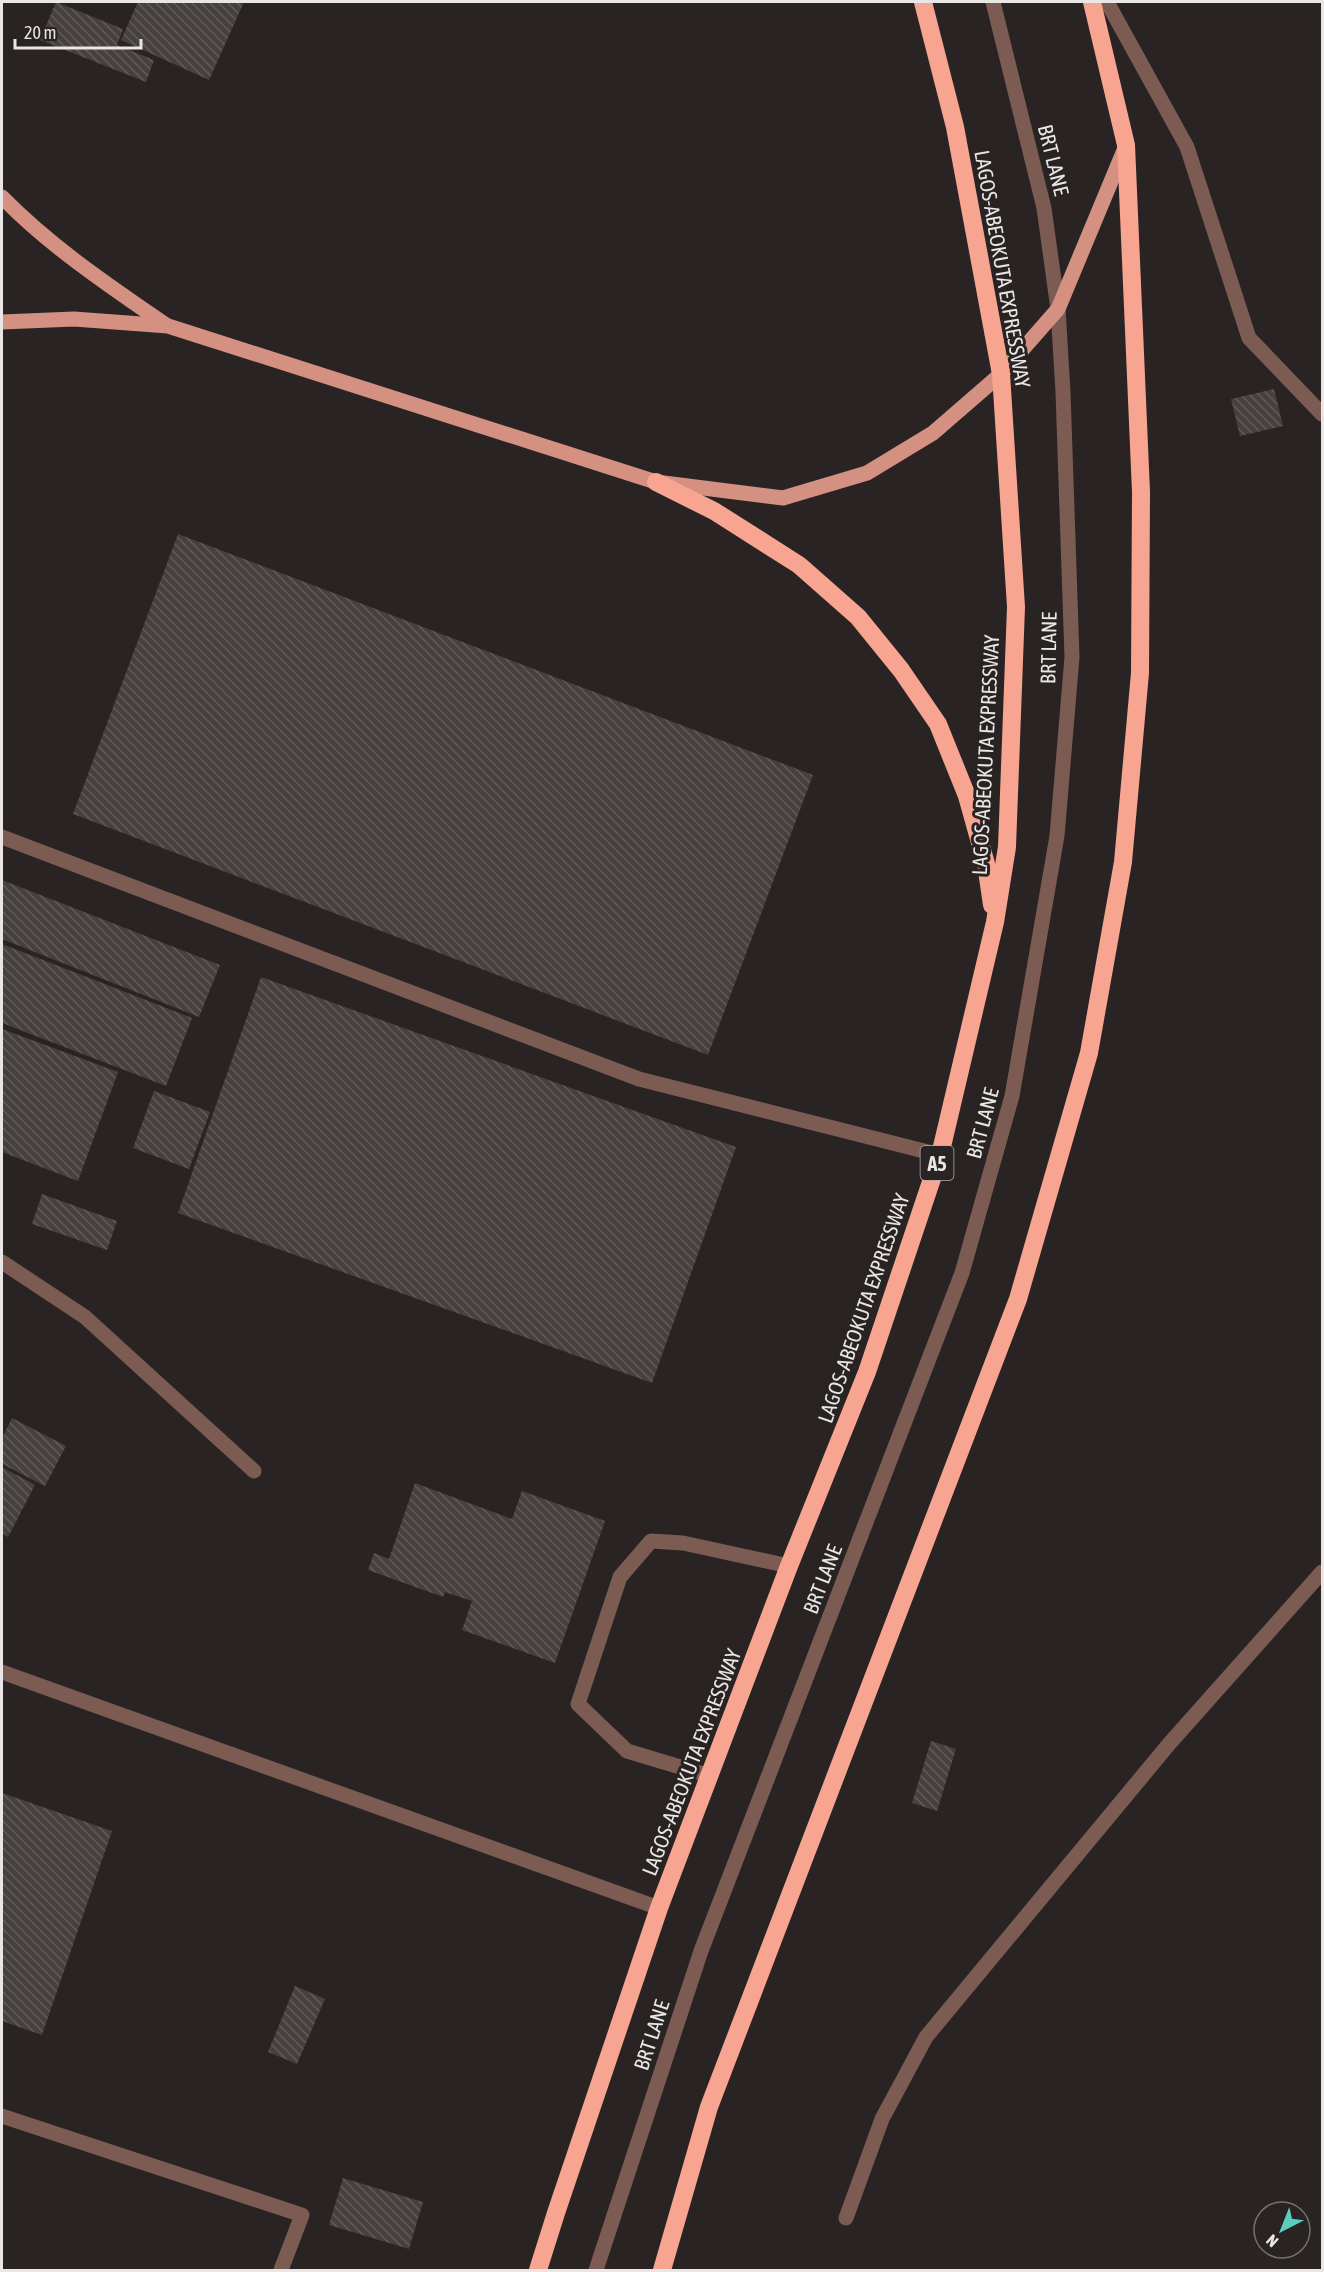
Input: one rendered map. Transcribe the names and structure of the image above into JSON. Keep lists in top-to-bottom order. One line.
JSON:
{"streets":{"highway":["LAGOS-ABEOKUTA EXPRESSWAY","A5"],"street":["BRT LANE"]},"scale_bar":"20 m","north":"bottom left"}
